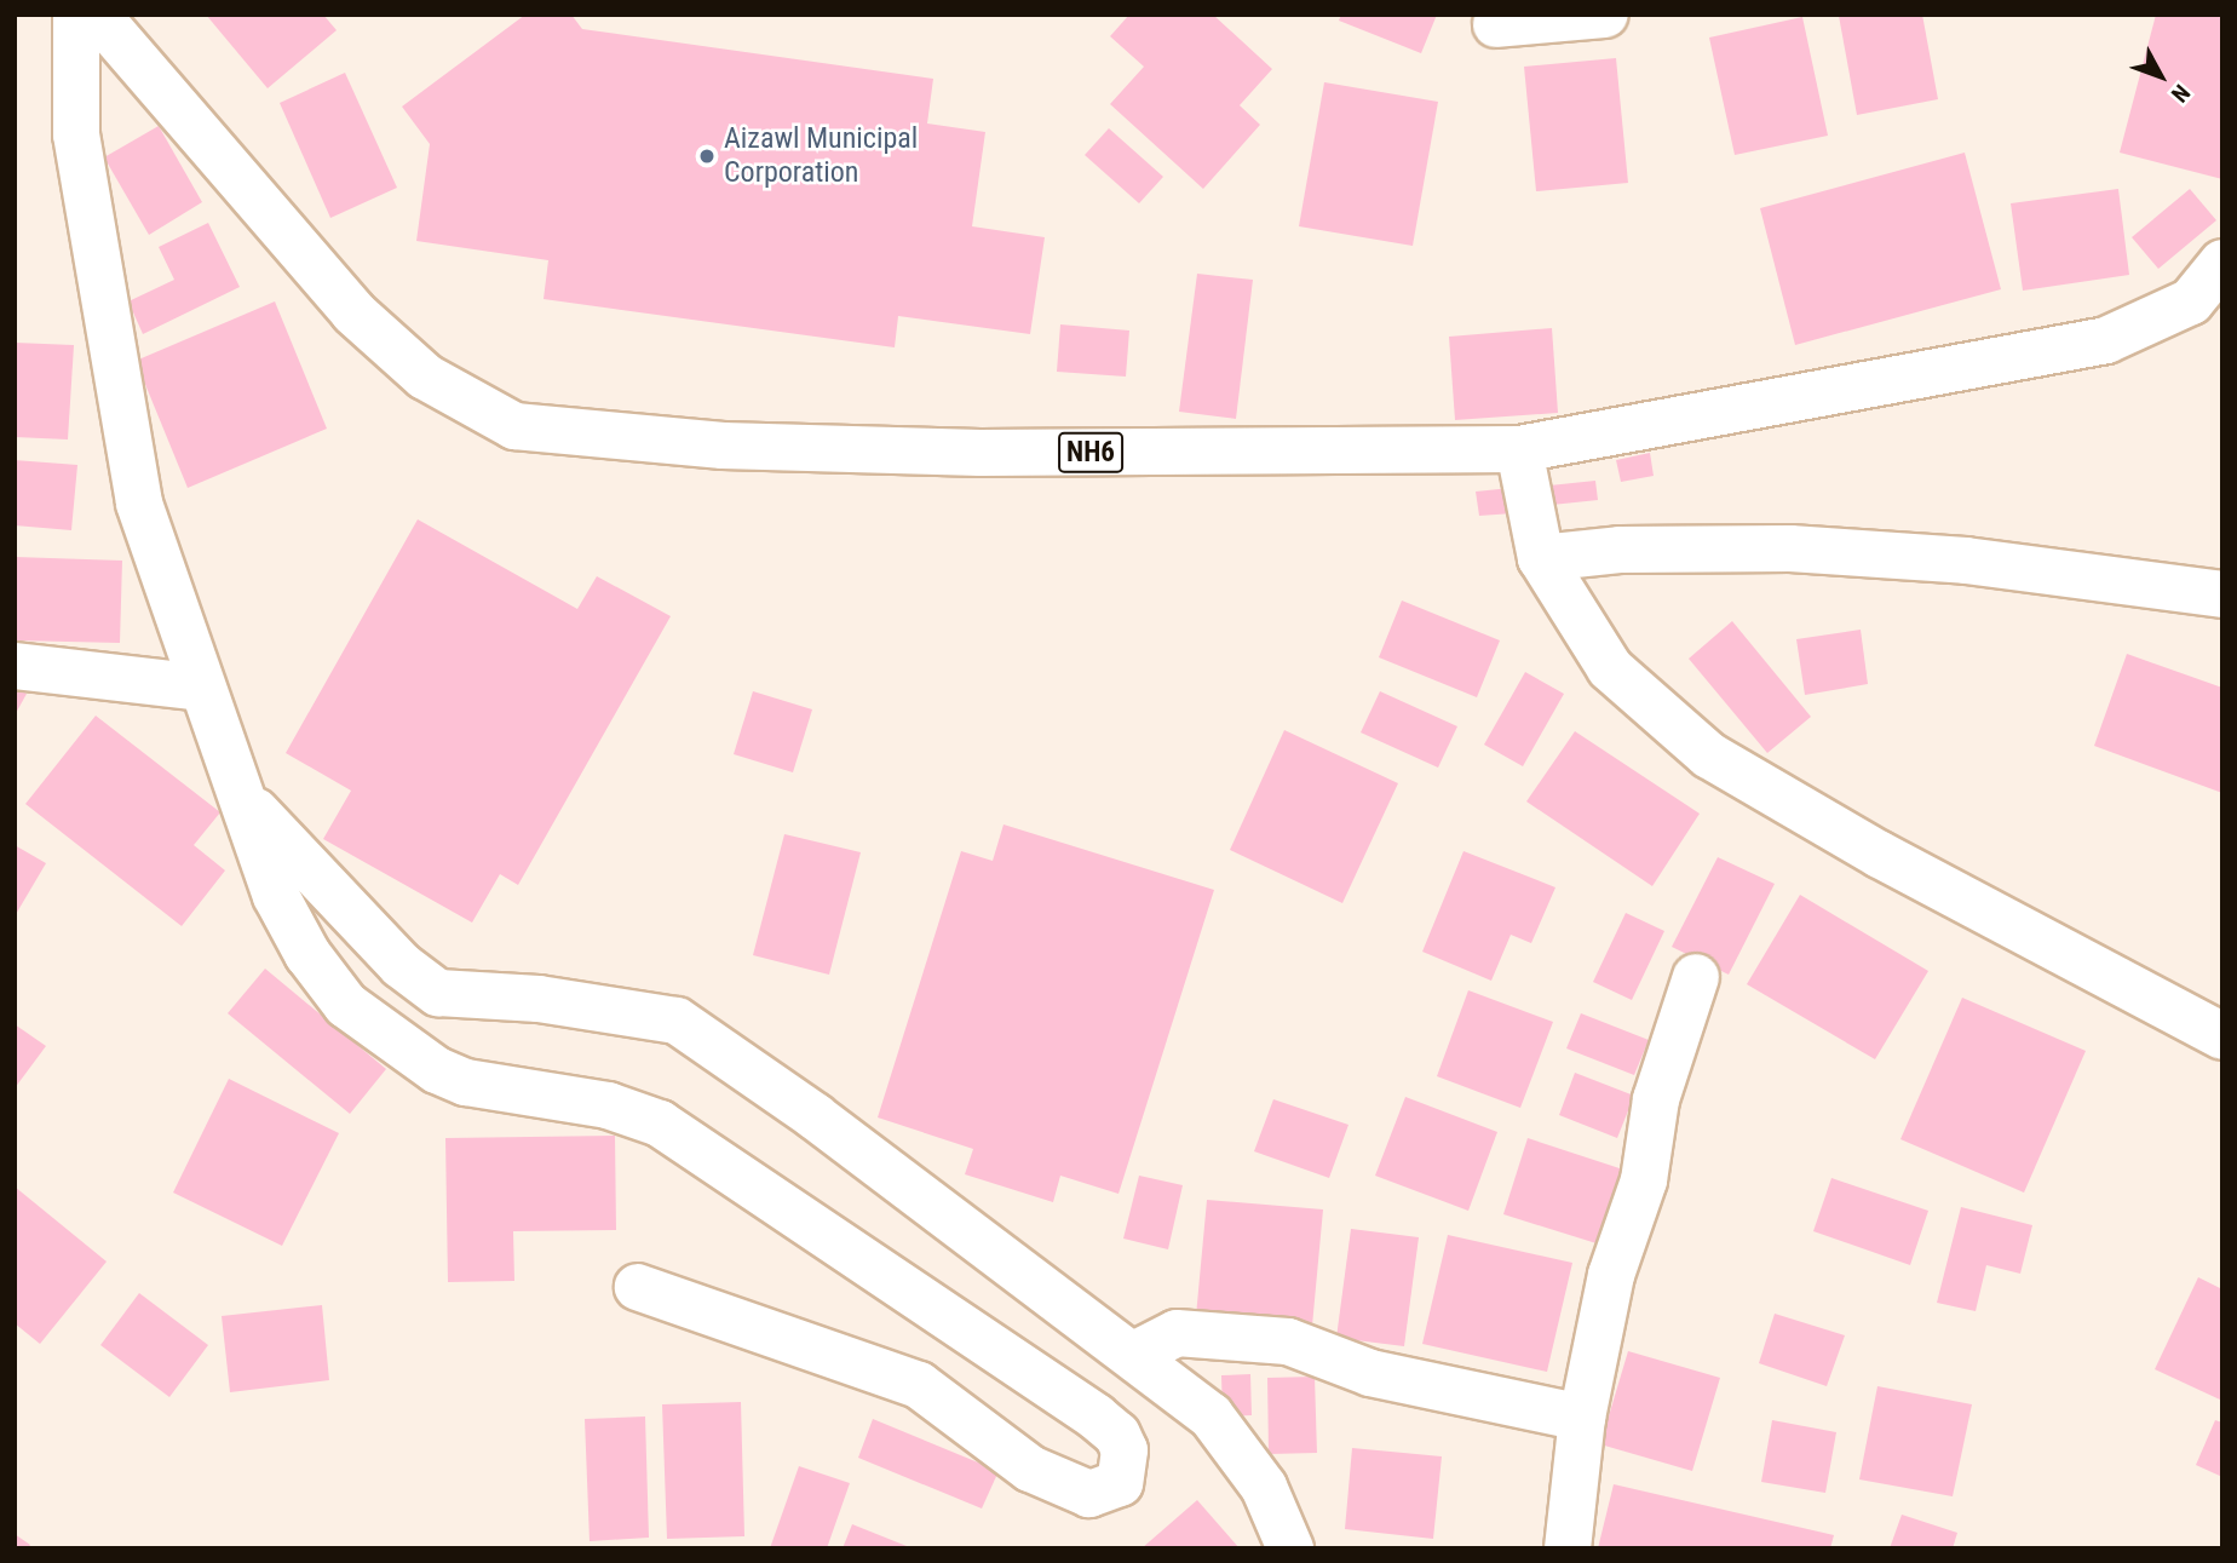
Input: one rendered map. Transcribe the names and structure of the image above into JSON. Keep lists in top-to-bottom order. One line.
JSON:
{"streets":{"main road":["NH6"]},"places":["Aizawl Municipal Corporation"],"north":"bottom right"}
